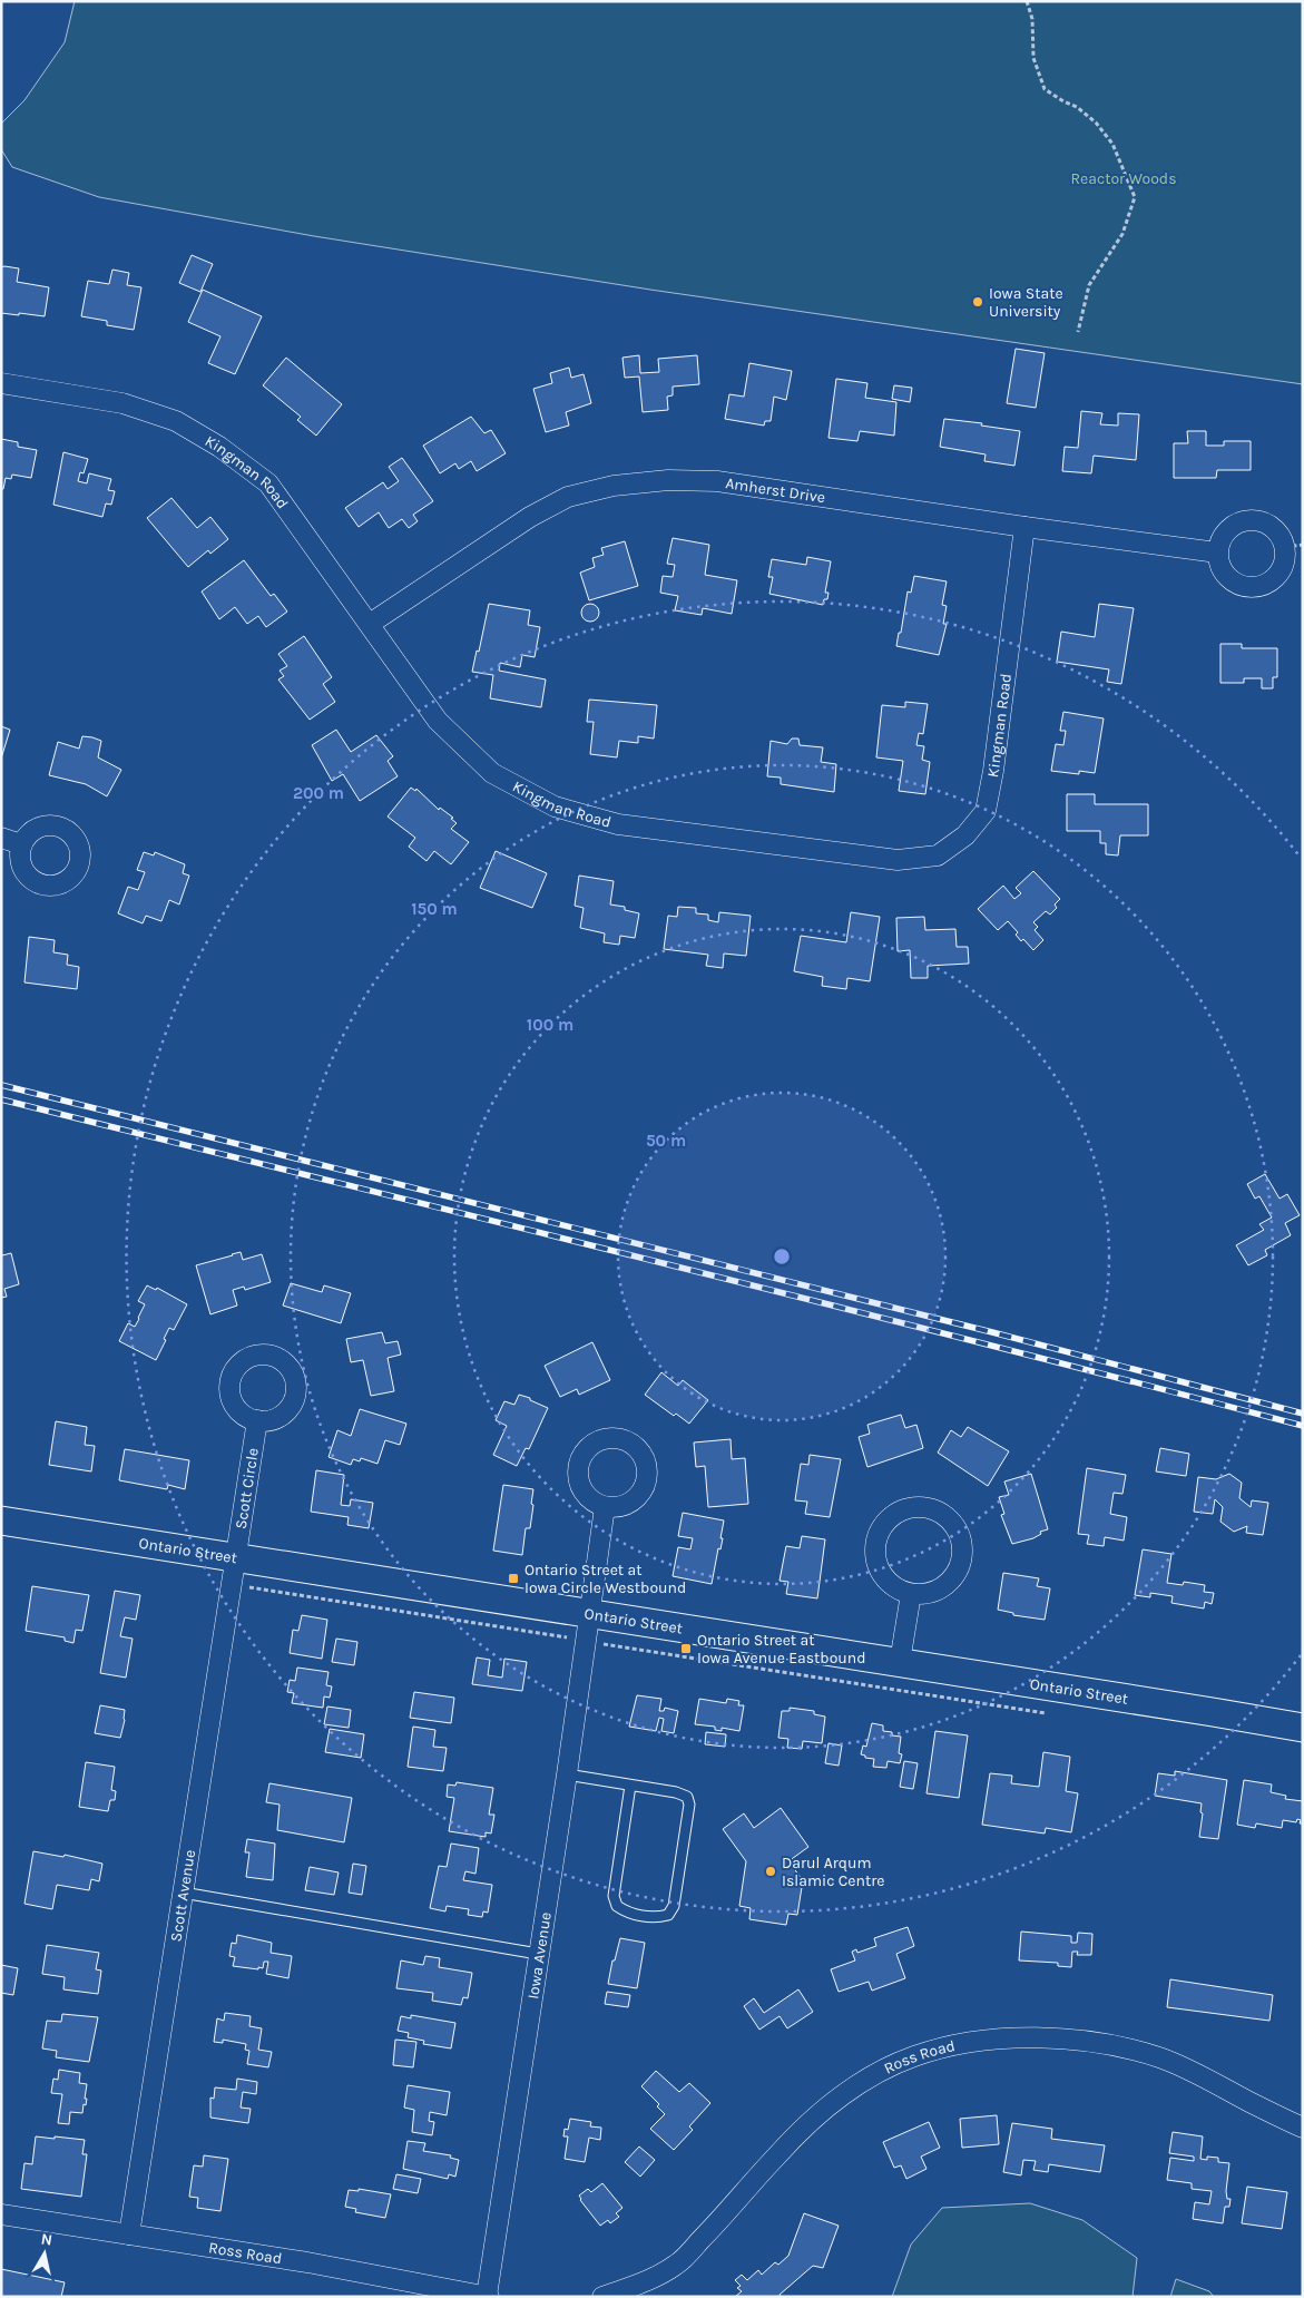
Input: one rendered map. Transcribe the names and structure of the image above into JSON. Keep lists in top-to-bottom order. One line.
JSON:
{"streets":{"main road":["Ontario Street"],"street":["Kingman Road","Amherst Drive","Scott Circle","Scott Avenue","Iowa Avenue","Ross Road"]},"crossings":[["Kingman Road","Amherst Drive"],["Scott Circle","Ontario Street"],["Scott Circle","Scott Avenue"],["Ontario Street","Scott Avenue"],["Ontario Street","Iowa Avenue"],["Scott Avenue","Ross Road"],["Iowa Avenue","Ross Road"]],"parks":["Reactor Woods"],"places":{"other":["Iowa State University","Darul Arqum Islamic Centre"],"transit":["Ontario Street at Iowa Circle Westbound","Ontario Street at Iowa Avenue Eastbound"]},"north":"top","rings":["200 m","150 m","100 m","50 m"]}
